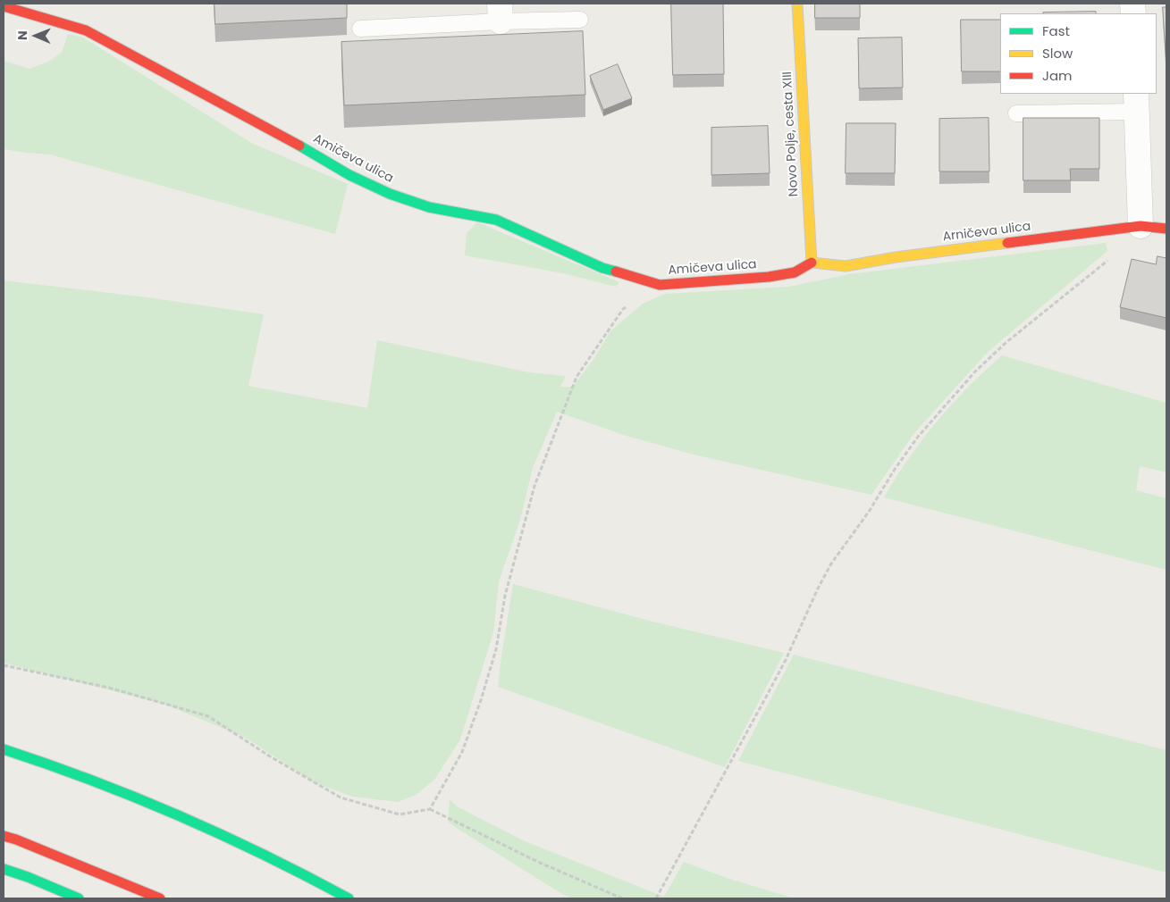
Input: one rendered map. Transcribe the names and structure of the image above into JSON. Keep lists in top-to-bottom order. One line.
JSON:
{"streets":{"main road":["Novo Polje, cesta XIII","Amičeva ulica","Arničeva ulica"]},"crossings":[["Novo Polje, cesta XIII","Amičeva ulica"],["Novo Polje, cesta XIII","Arničeva ulica"],["Amičeva ulica","Arničeva ulica"]],"legend":["Fast","Slow","Jam"],"north":"left"}
